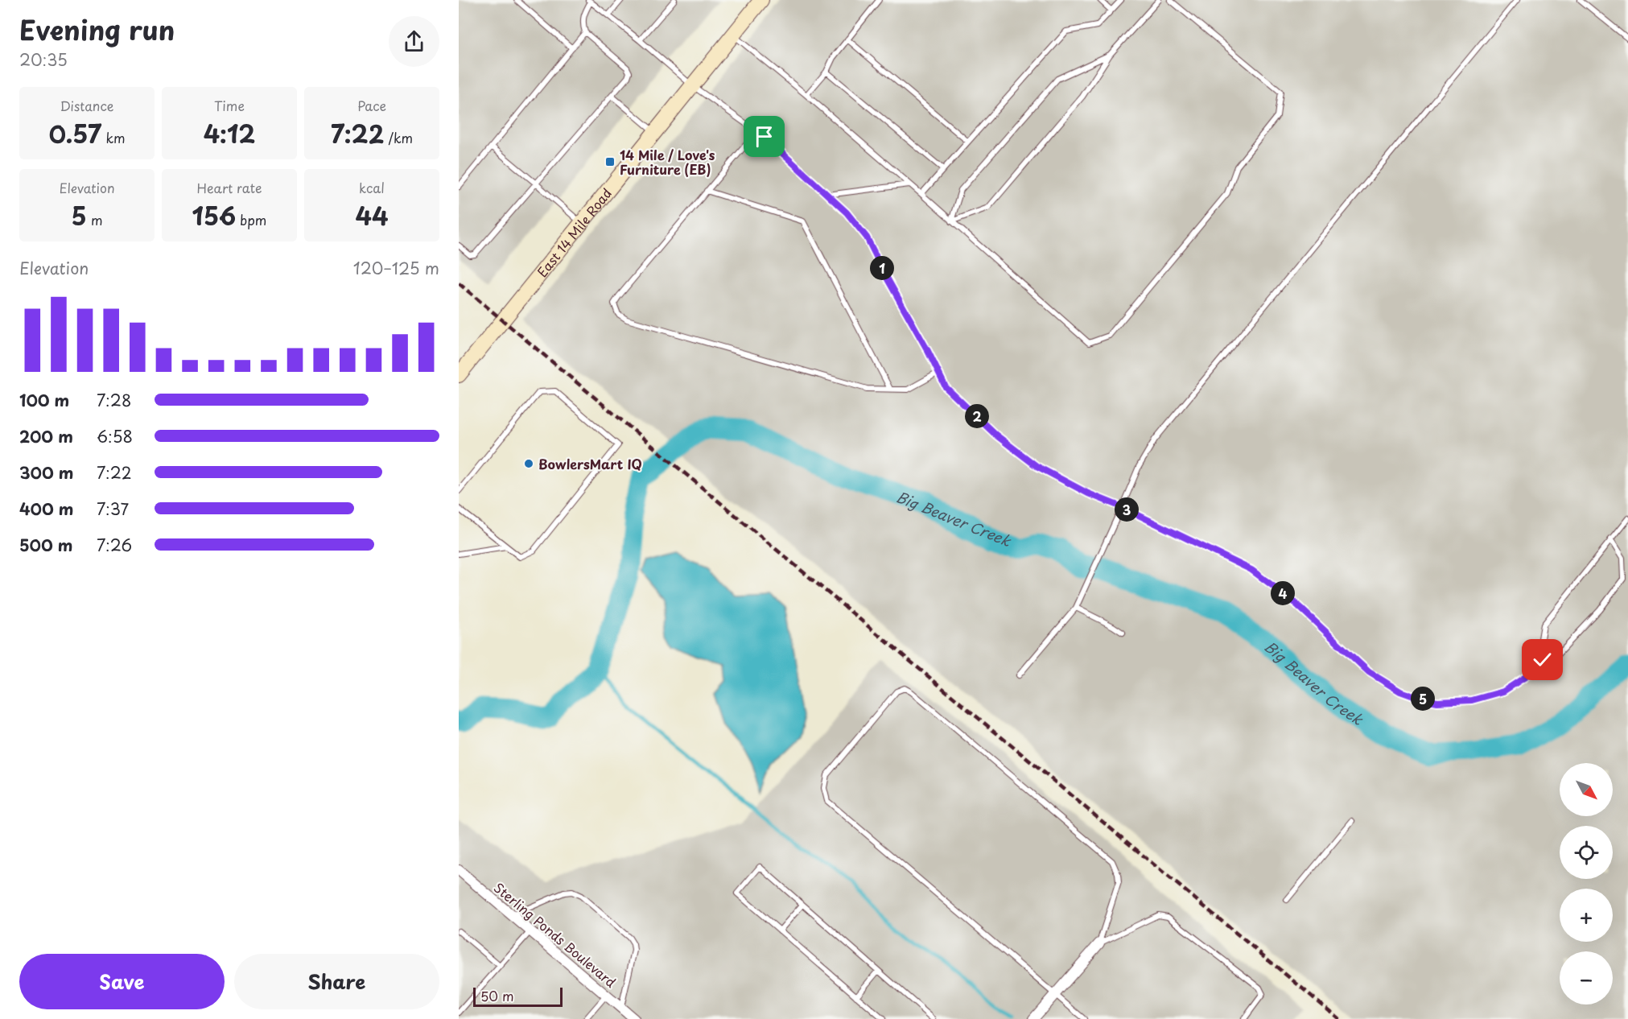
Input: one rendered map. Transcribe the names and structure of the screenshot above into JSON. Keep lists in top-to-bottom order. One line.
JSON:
{"streets":{"main road":["East 14 Mile Road"],"street":["Sterling Ponds Boulevard"]},"water":["Big Beaver Creek"],"places":{"transit":["14 Mile / Love's Furniture (EB)"],"other":["BowlersMart IQ"]},"scale_bar":"50 m","north":"bottom right","page":{"heading":["Evening run","20:35"],"stats":[["Distance","0.57 km"],["Time","4:12"],["Pace","7:22 /km"],["Elevation","5 m"],["Heart rate","156 bpm"],["kcal","44"]],"chart":["Elevation","120–125 m"],"pins":["1","2","3","4","5"],"list":[{"name":"100 m","note":"7:28"},{"name":"200 m","note":"6:58"},{"name":"300 m","note":"7:22"},{"name":"400 m","note":"7:37"},{"name":"500 m","note":"7:26"}],"map_buttons":["+","−"],"buttons":["Save","Share"],"scale":"50 m"}}
